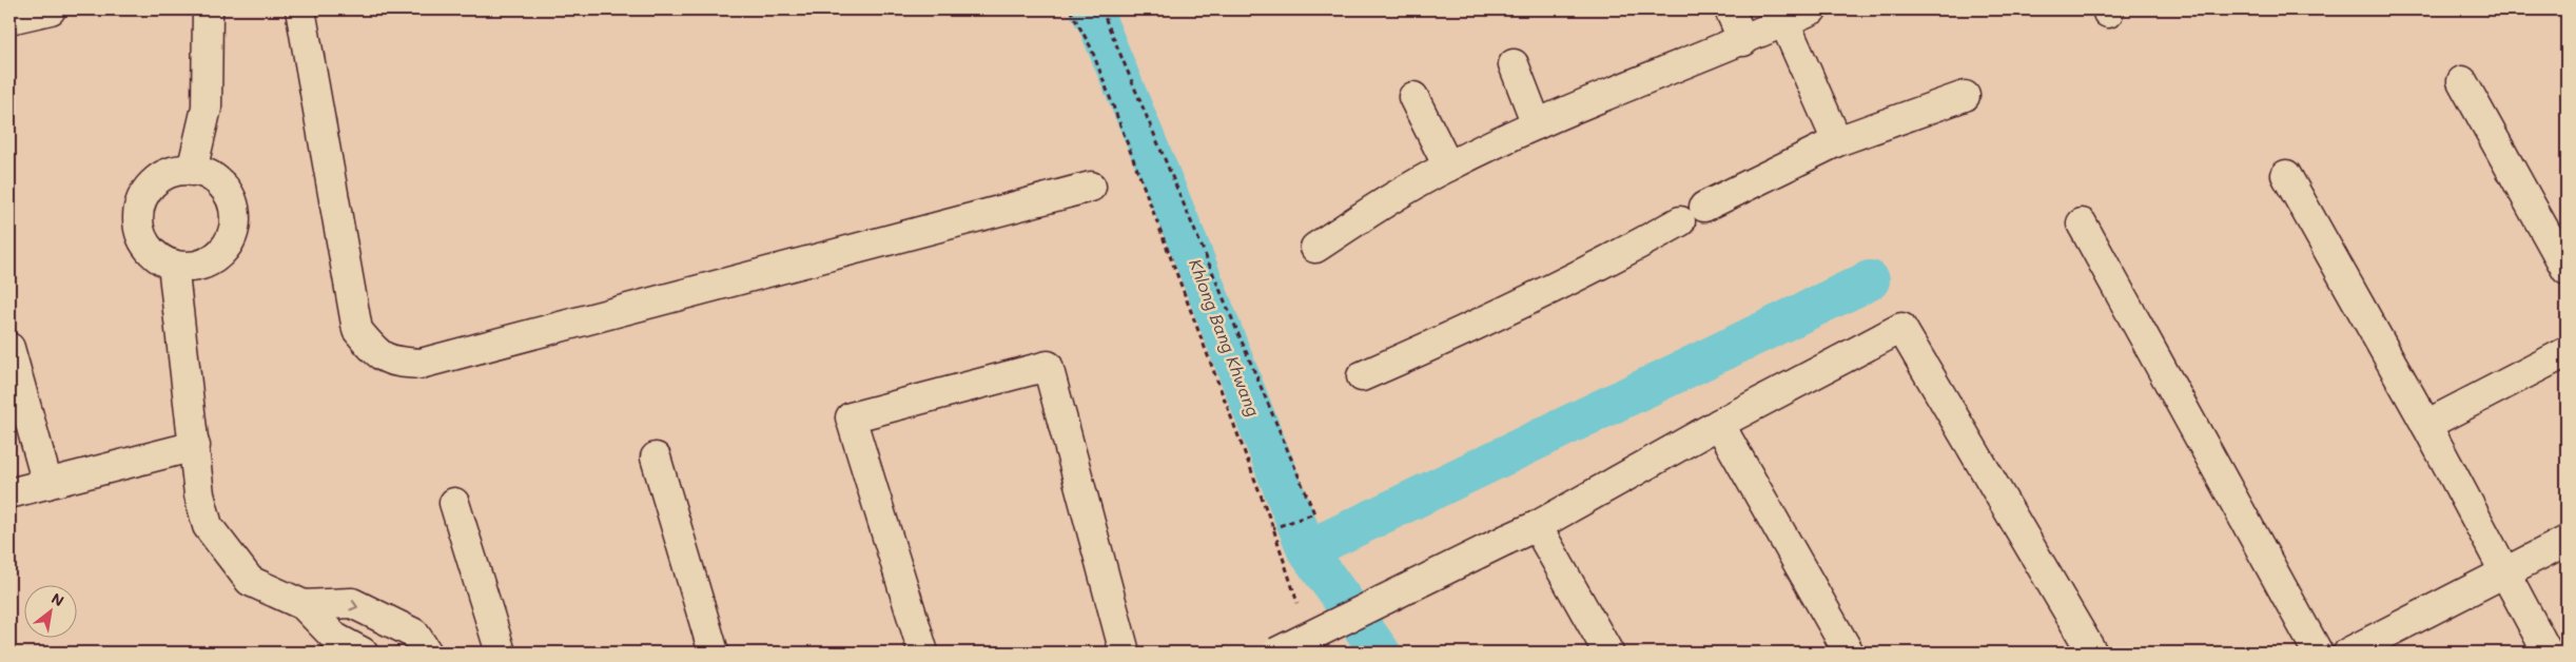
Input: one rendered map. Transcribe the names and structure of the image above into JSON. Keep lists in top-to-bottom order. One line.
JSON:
{"water":["Khlong Bang Khwang"],"north":"top right"}
